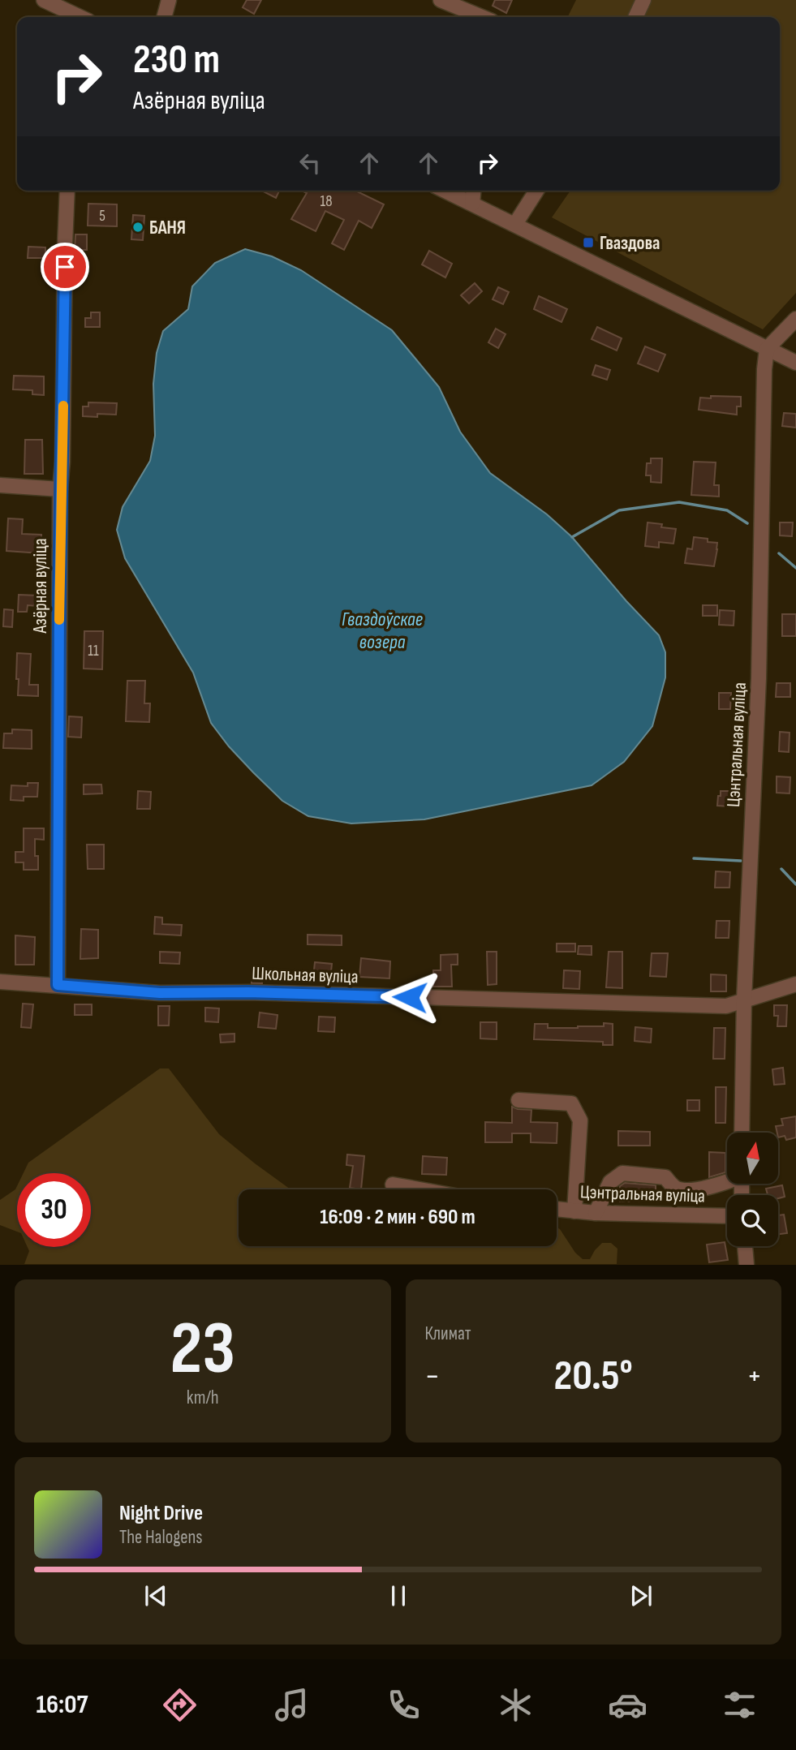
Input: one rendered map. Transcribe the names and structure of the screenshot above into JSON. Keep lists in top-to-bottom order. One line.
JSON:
{"streets":{"street":["Азёрная вуліца","Цэнтральная вуліца","Школьная вуліца"]},"crossings":[["Азёрная вуліца","Школьная вуліца"],["Цэнтральная вуліца","Школьная вуліца"]],"water":["Гваздоўскае возера"],"places":{"other":["БАНЯ"],"transit":["Гваздова"]},"house_numbers":["18","5","11"],"north":"top","page":{"turn":["230 m","Азёрная вуліца"],"limit":"30","trip":"16:09 · 2 мин · 690 m","tile":[["23","km/h"],"Климат"],"heat":["−","20.5°","+"],"song":["Night Drive","The Halogens"],"tabs":"16:07"}}
